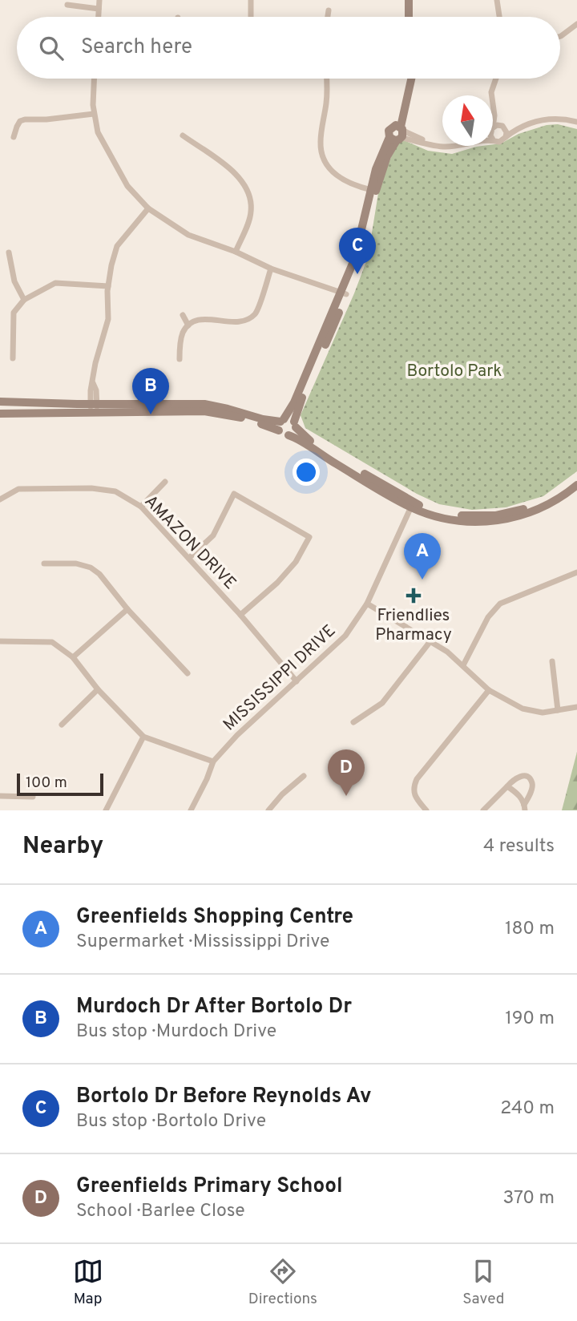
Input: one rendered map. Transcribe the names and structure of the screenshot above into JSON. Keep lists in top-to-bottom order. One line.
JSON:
{"streets":{"street":["AMAZON DRIVE","MISSISSIPPI DRIVE"]},"crossings":[["AMAZON DRIVE","MISSISSIPPI DRIVE"]],"parks":["Bortolo Park"],"places":{"health":["Friendlies Pharmacy"]},"scale_bar":"100 m","north":"top","page":{"search":"Search here","pins":["C","B","A","D"],"scale":"100 m","heading":["Nearby","4 results"],"list":[{"mark":"A","name":"Greenfields Shopping Centre","note":"Supermarket · Mississippi Drive","value":"180 m"},{"mark":"B","name":"Murdoch Dr After Bortolo Dr","note":"Bus stop · Murdoch Drive","value":"190 m"},{"mark":"C","name":"Bortolo Dr Before Reynolds Av","note":"Bus stop · Bortolo Drive","value":"240 m"},{"mark":"D","name":"Greenfields Primary School","note":"School · Barlee Close","value":"370 m"}],"nav":["Map","Directions","Saved"]}}
